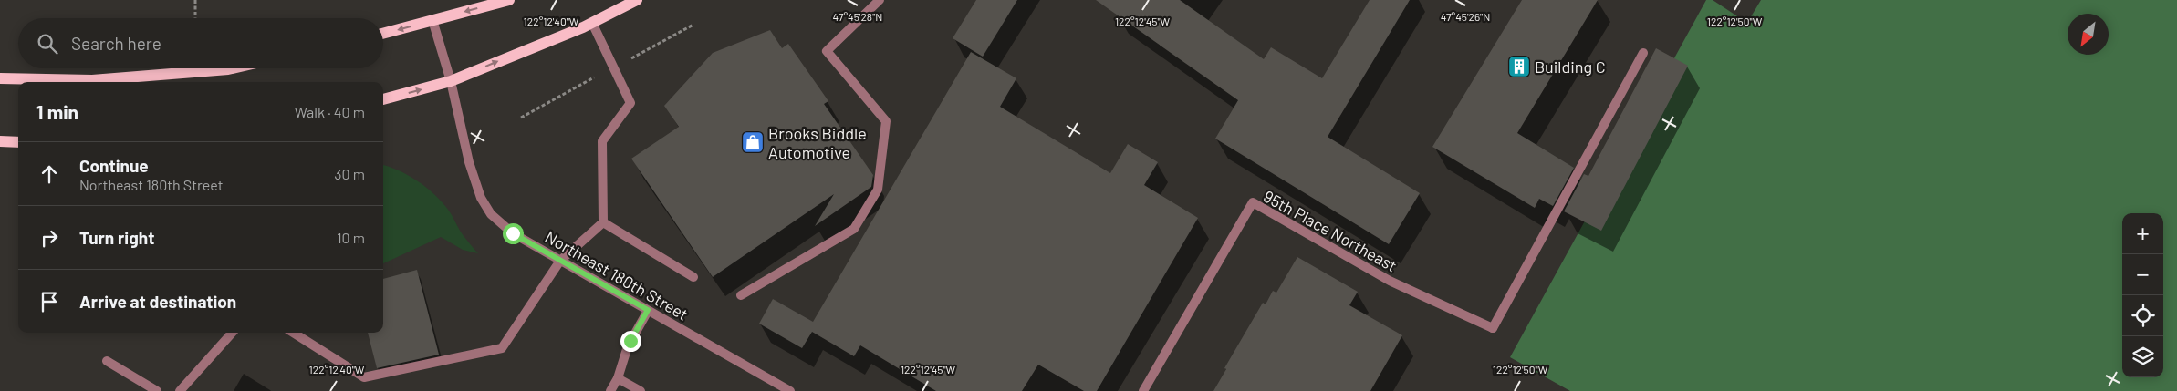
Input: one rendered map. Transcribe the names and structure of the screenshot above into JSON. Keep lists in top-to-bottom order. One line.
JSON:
{"streets":{"street":["95th Place Northeast","Northeast 180th Street"]},"places":{"building":["Building C"],"shop":["Brooks Biddle Automotive"]},"north":"bottom left","page":{"search":"Search here","heading":["1 min","Walk · 40 m"],"list":[["Continue","Northeast 180th Street","30 m"],["Turn right","10 m"],"Arrive at destination"],"map_buttons":["+","−"]},"coordinates":["47°45'28\"N","47°45'26\"N","122°12'40\"W","122°12'45\"W","122°12'50\"W"]}
